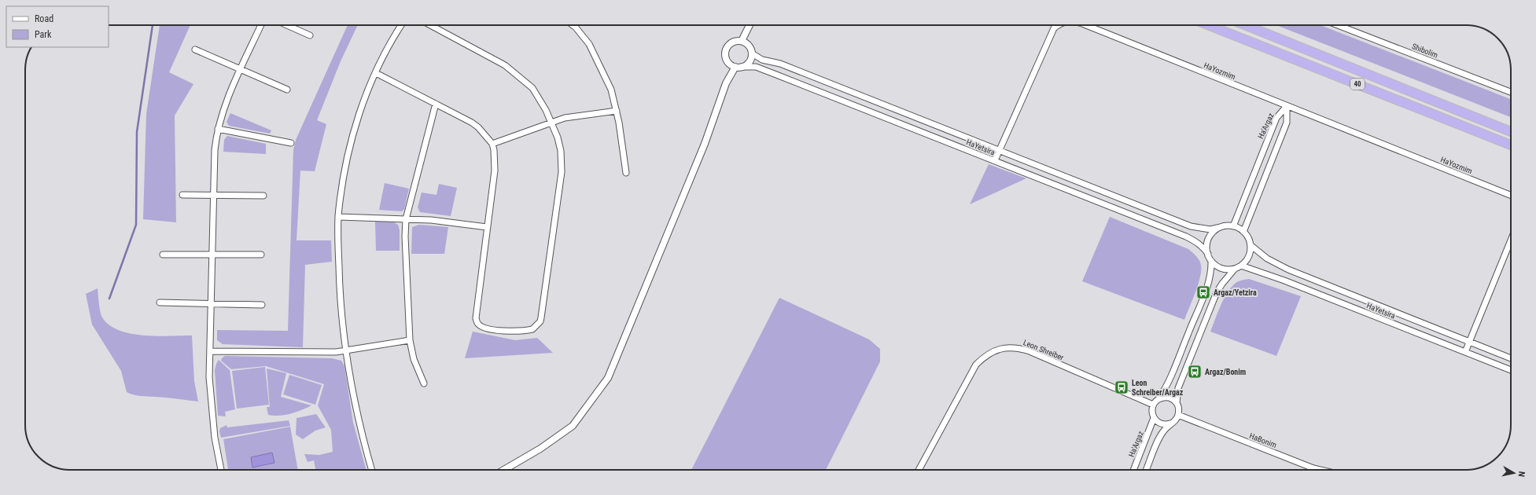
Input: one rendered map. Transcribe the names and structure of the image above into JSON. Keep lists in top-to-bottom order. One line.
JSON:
{"streets":{"highway":["40"],"street":["Shibolim","HaYozmim","Ha'Argaz","HaYetsira","Leon Shreiber","HaBonim"]},"crossings":[["HaYozmim","Ha'Argaz"],["HaYozmim","HaYetsira"],["Ha'Argaz","HaYetsira"],["Ha'Argaz","Leon Shreiber"],["Ha'Argaz","HaBonim"],["Leon Shreiber","HaBonim"]],"places":{"bus stop":["Argaz/Yetzira","Argaz/Bonim","Leon Schreiber/Argaz"]},"legend":["Road","Park"],"north":"right"}
